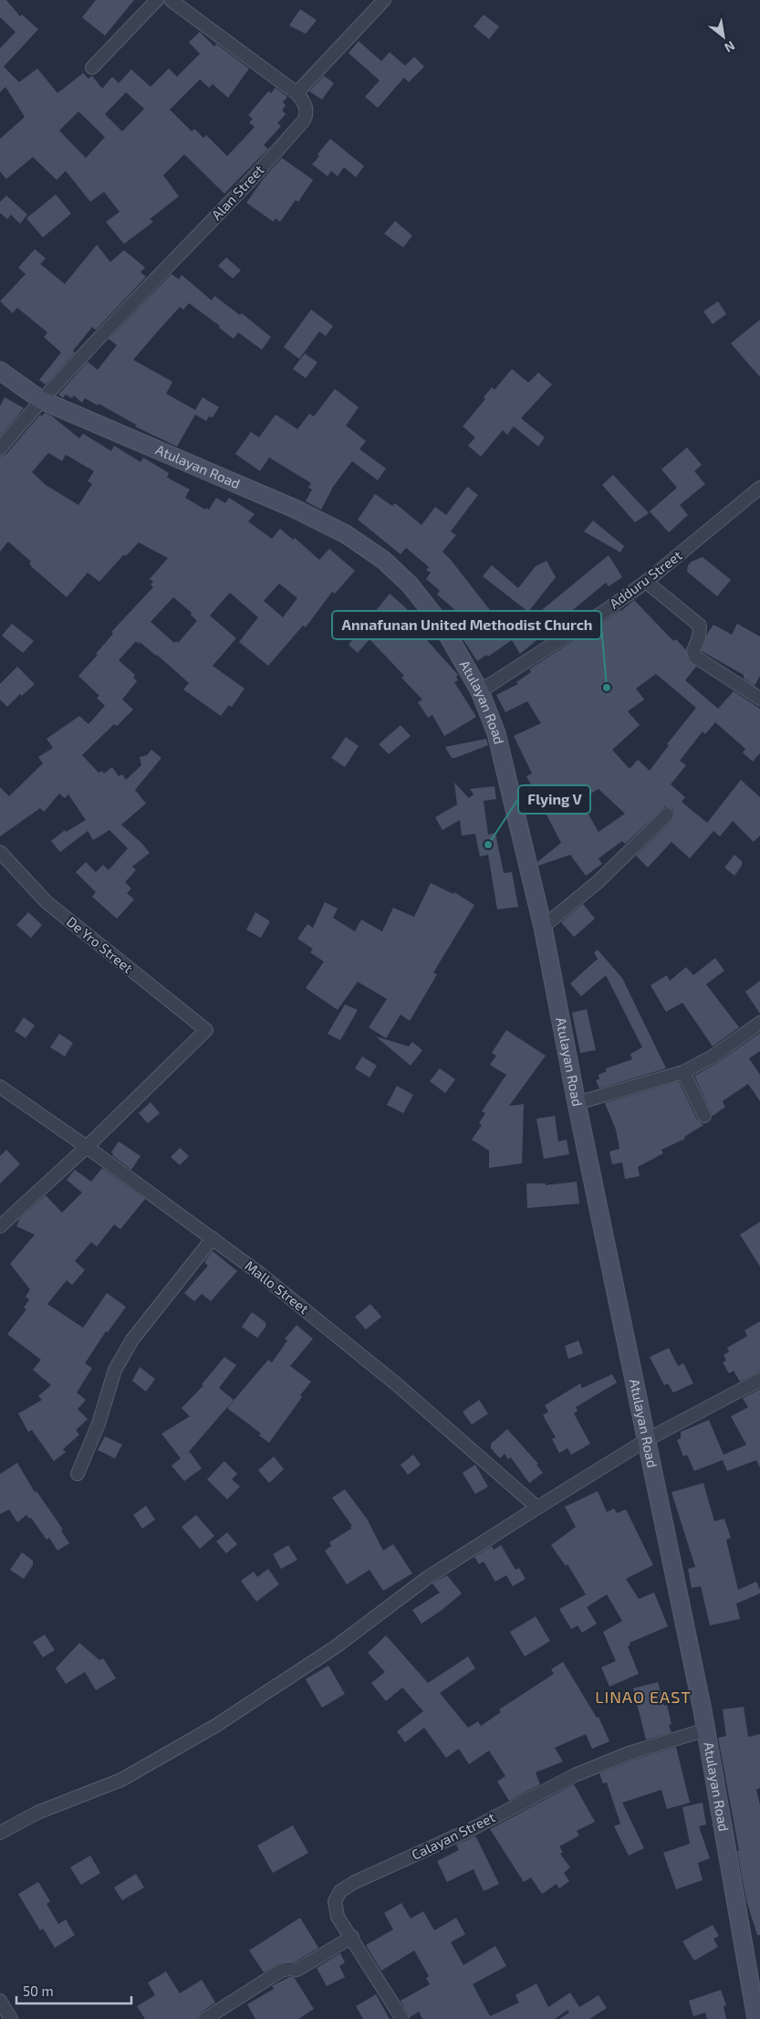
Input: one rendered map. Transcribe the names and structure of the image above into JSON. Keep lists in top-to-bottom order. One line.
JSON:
{"streets":{"main road":["Atulayan Road"],"street":["Alan Street","Adduru Street","De Yro Street","Mallo Street","Calayan Street"]},"crossings":[["Alan Street","Atulayan Road"],["Atulayan Road","Adduru Street"],["Atulayan Road","Calayan Street"],["De Yro Street","Mallo Street"]],"districts":["LINAO EAST"],"places":["Annafunan United Methodist Church","Flying V"],"scale_bar":"50 m","north":"bottom right"}
